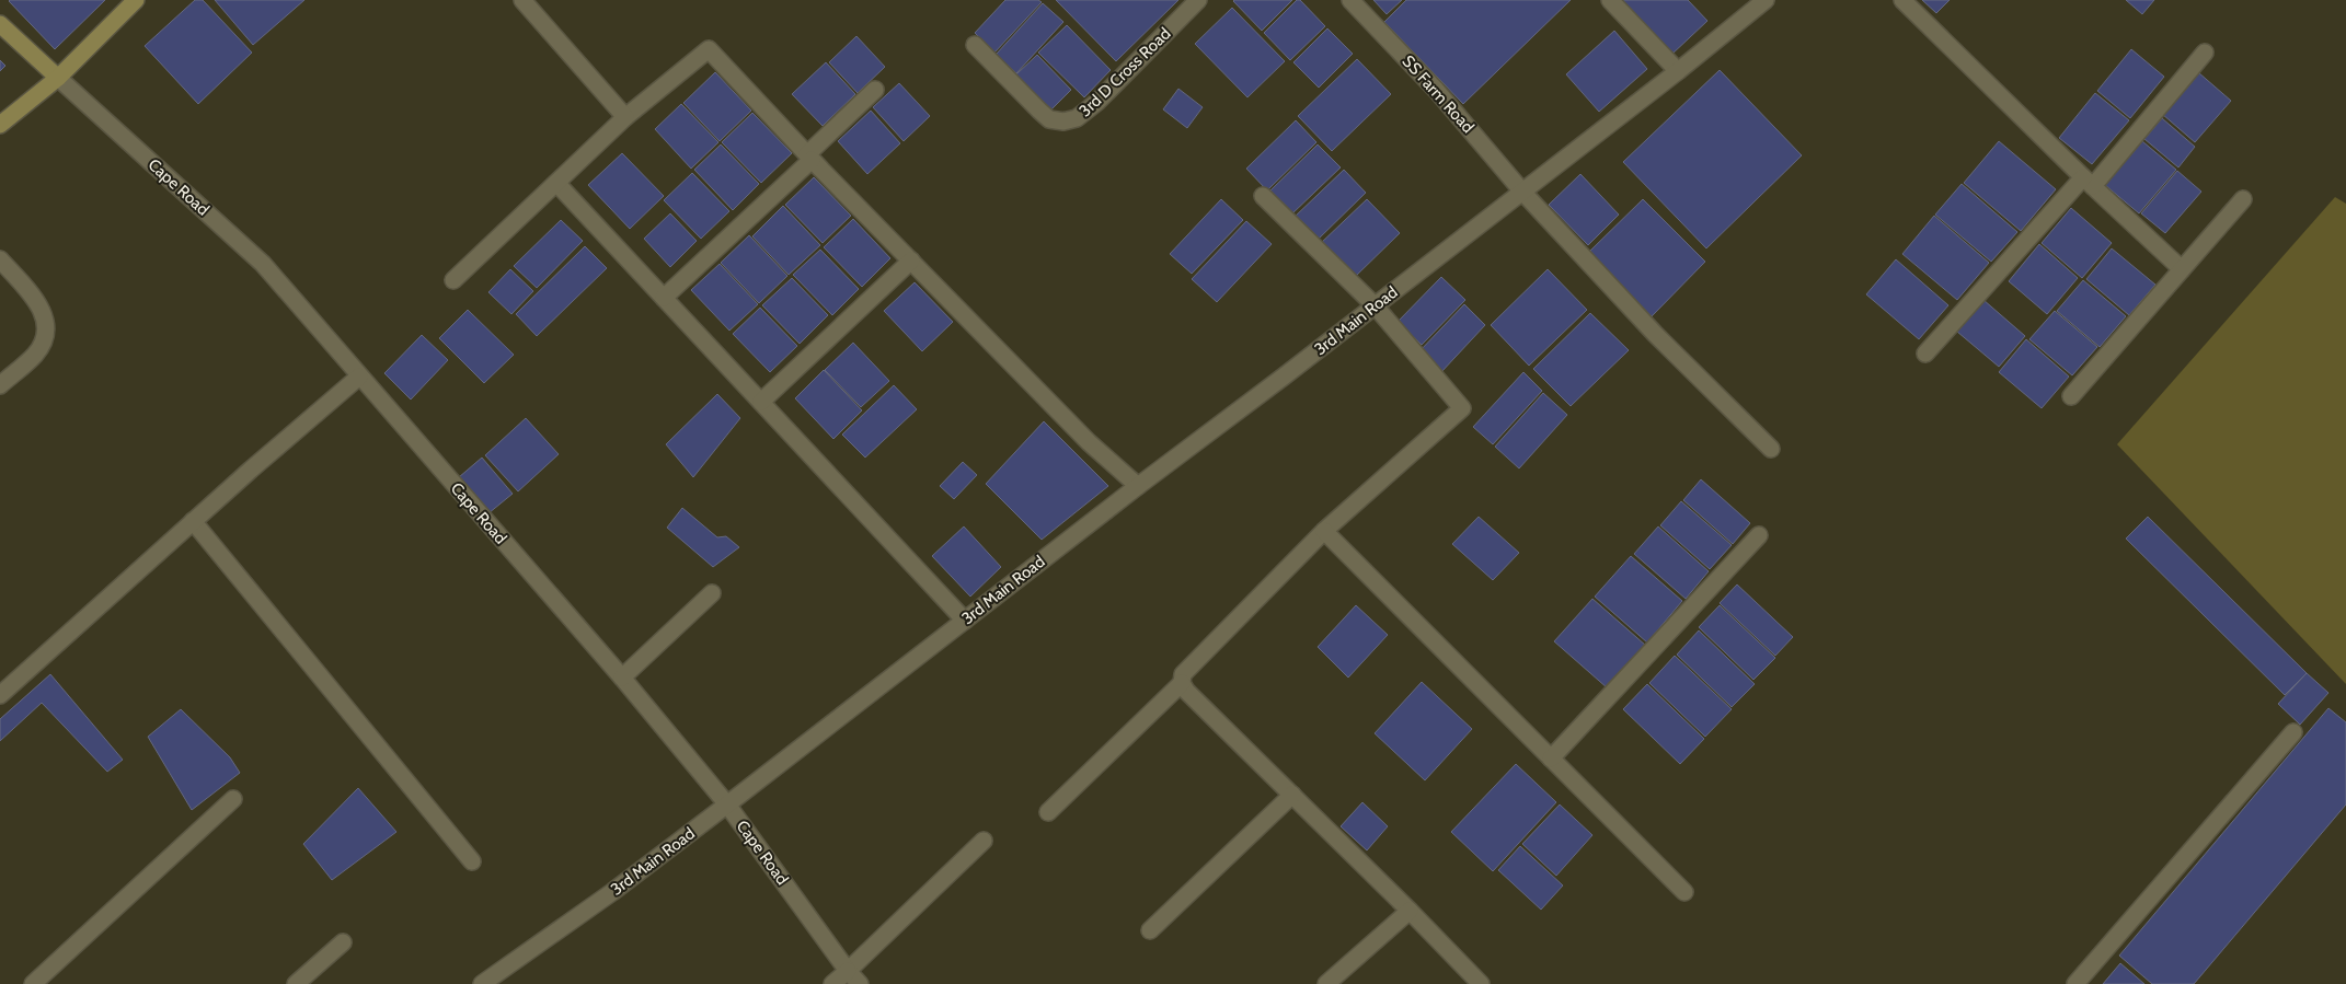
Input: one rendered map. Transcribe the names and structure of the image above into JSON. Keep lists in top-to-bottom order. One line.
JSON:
{"streets":{"street":["3rd D Cross Road","SS Farm Road","Cape Road","3rd Main Road"]},"crossings":[["SS Farm Road","3rd Main Road"],["Cape Road","3rd Main Road"]]}
